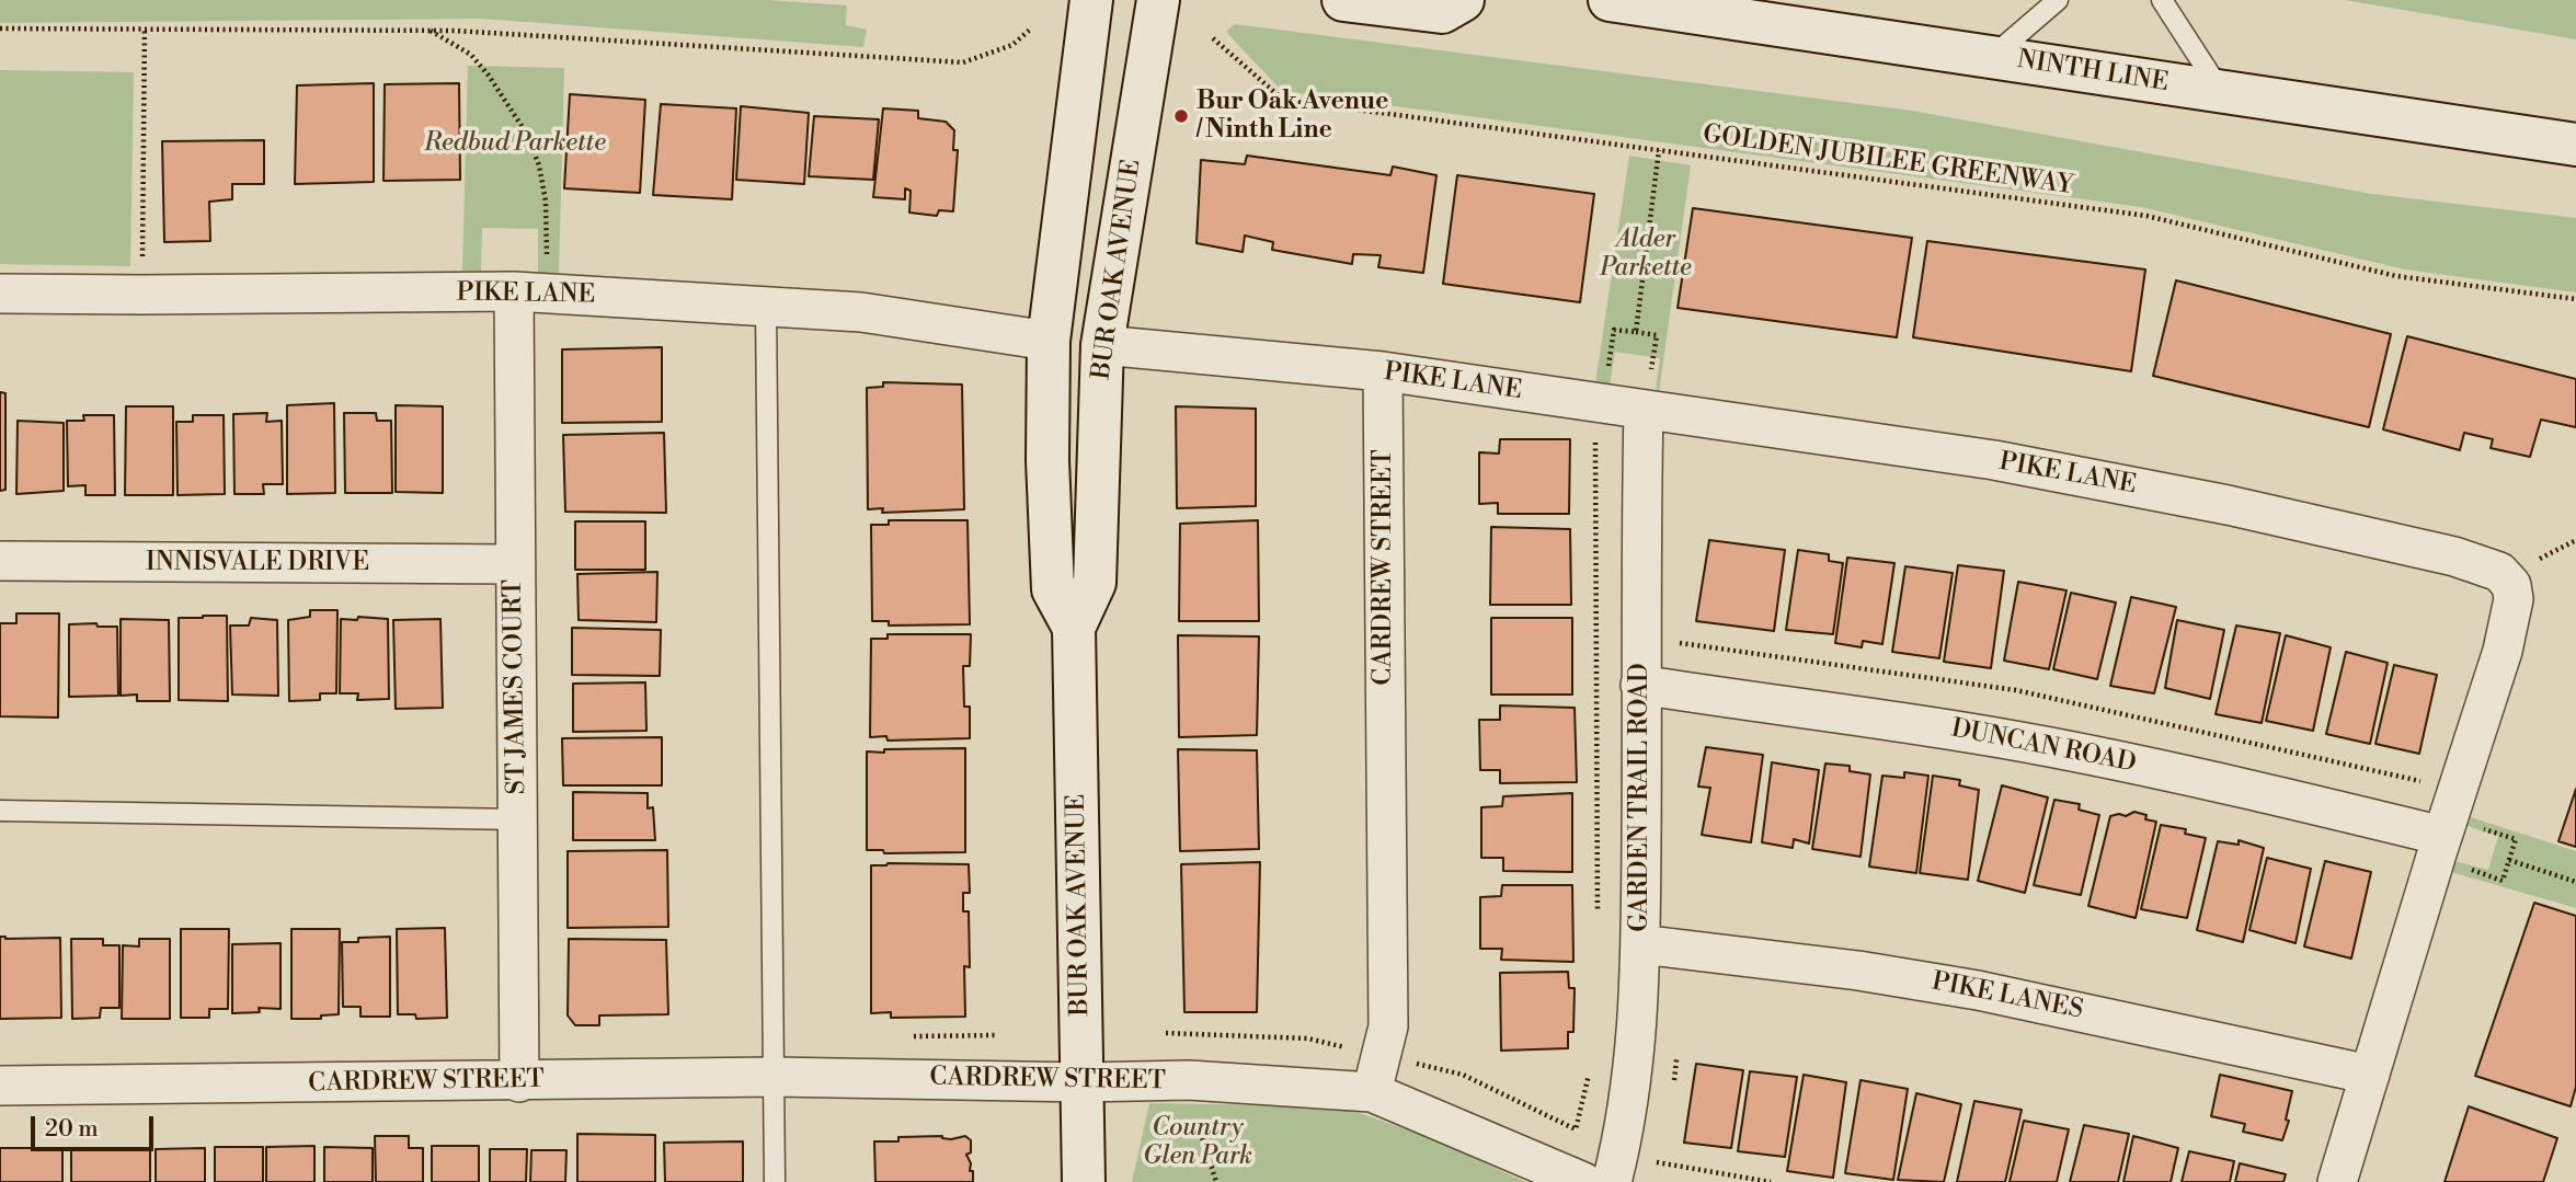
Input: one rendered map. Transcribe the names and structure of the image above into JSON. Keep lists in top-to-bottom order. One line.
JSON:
{"streets":{"street":["NINTH LINE","BUR OAK AVENUE","PIKE LANE","INNISVALE DRIVE","CARDREW STREET","ST JAMES COURT","DUNCAN ROAD","GARDEN TRAIL ROAD","PIKE LANES"],"path":["GOLDEN JUBILEE GREENWAY"]},"crossings":[["BUR OAK AVENUE","PIKE LANE"],["BUR OAK AVENUE","CARDREW STREET"],["PIKE LANE","CARDREW STREET"],["PIKE LANE","ST JAMES COURT"],["PIKE LANE","DUNCAN ROAD"],["PIKE LANE","GARDEN TRAIL ROAD"],["PIKE LANE","PIKE LANES"],["INNISVALE DRIVE","ST JAMES COURT"],["CARDREW STREET","ST JAMES COURT"],["DUNCAN ROAD","GARDEN TRAIL ROAD"],["GARDEN TRAIL ROAD","PIKE LANES"]],"parks":["Redbud Parkette","Alder Parkette","Country Glen Park"],"places":["Bur Oak Avenue / Ninth Line"],"scale_bar":"20 m"}
